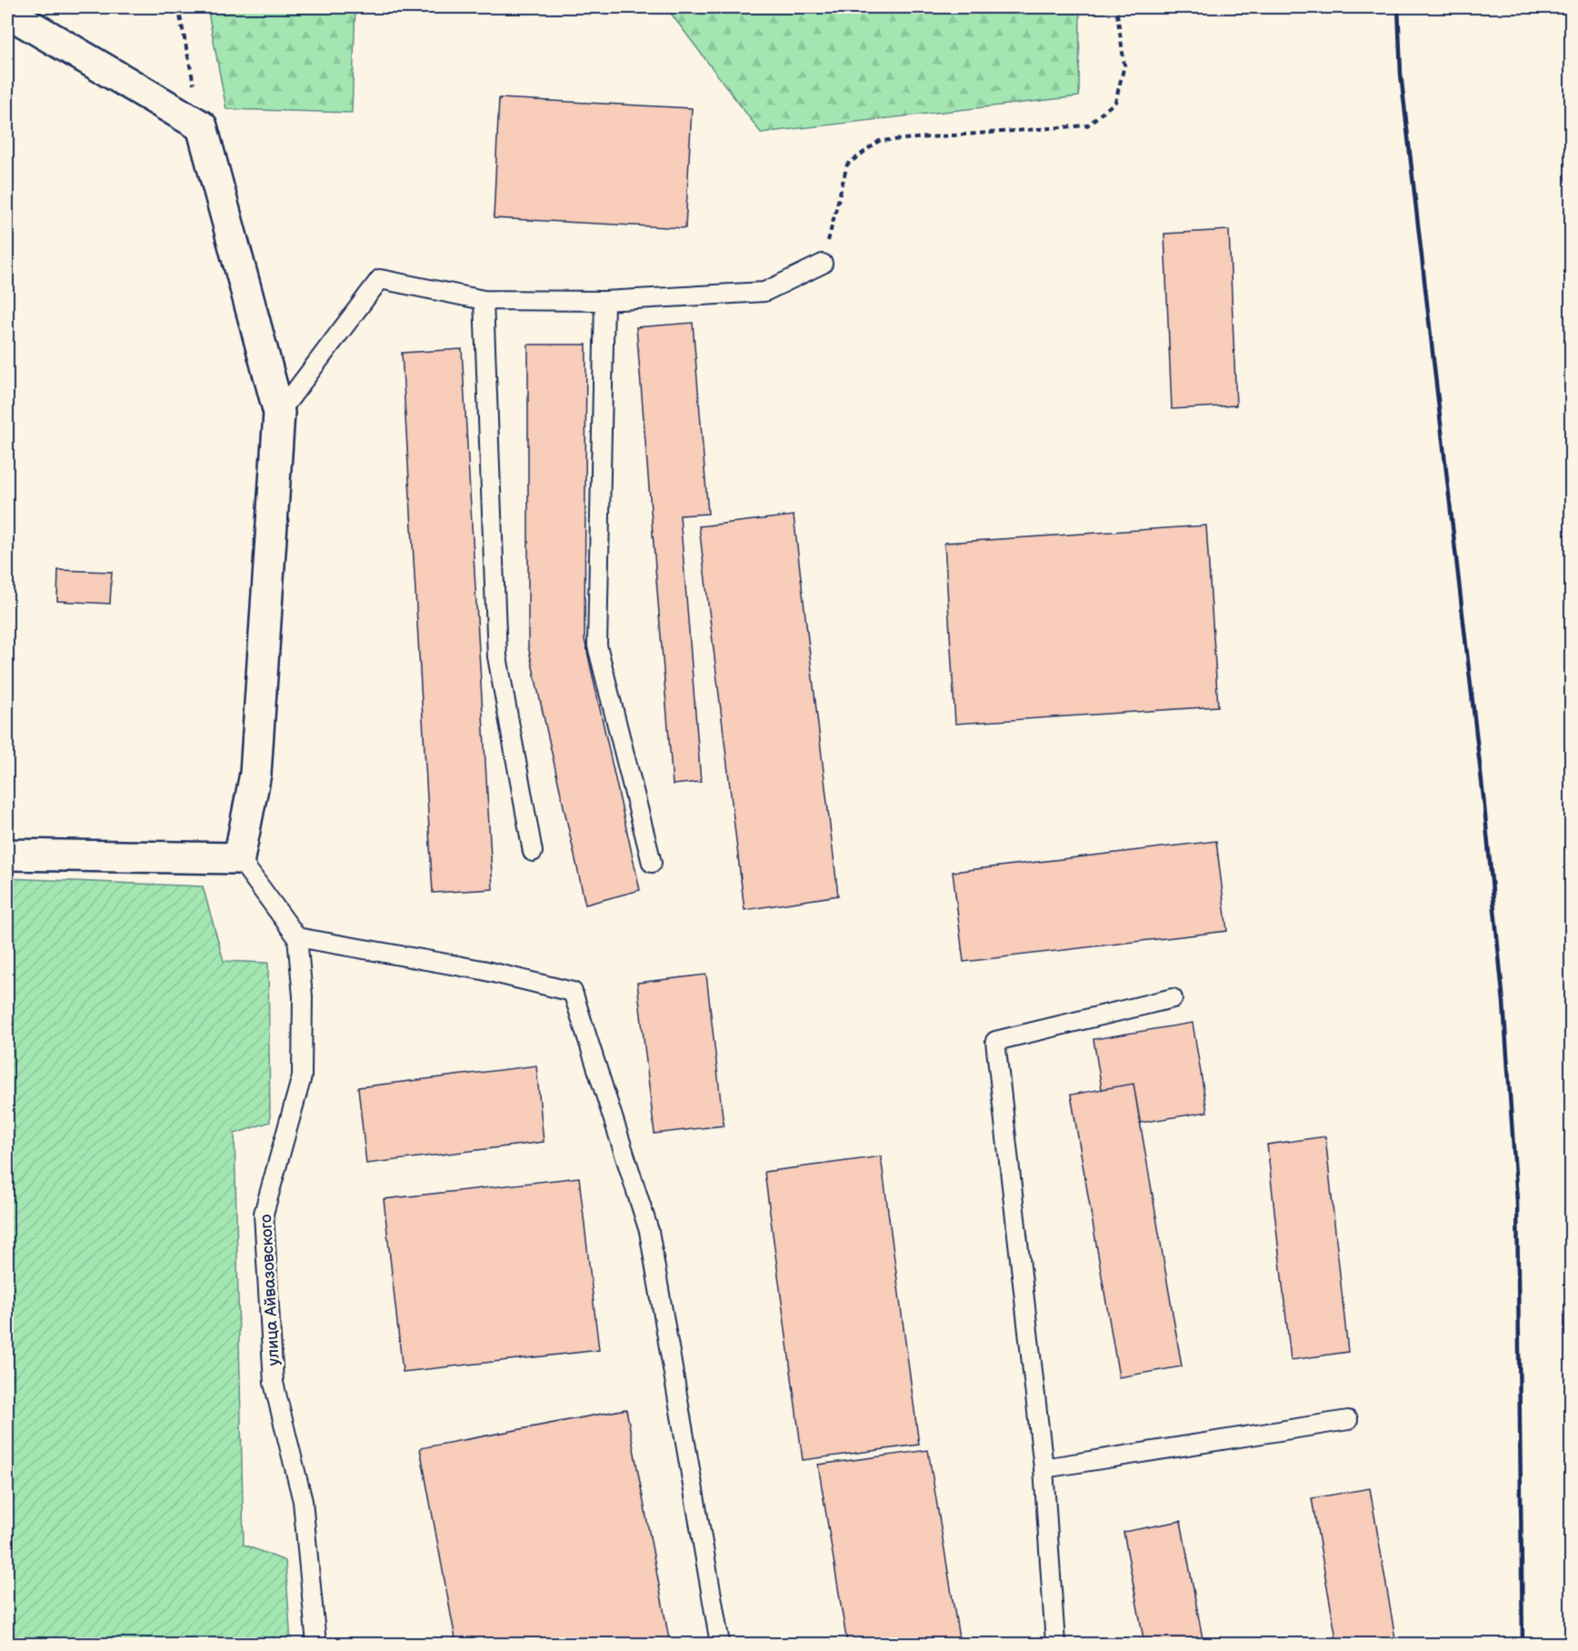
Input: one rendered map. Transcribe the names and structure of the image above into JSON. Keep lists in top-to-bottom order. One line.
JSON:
{"streets":{"lane":["улица Айвазовского"]}}
